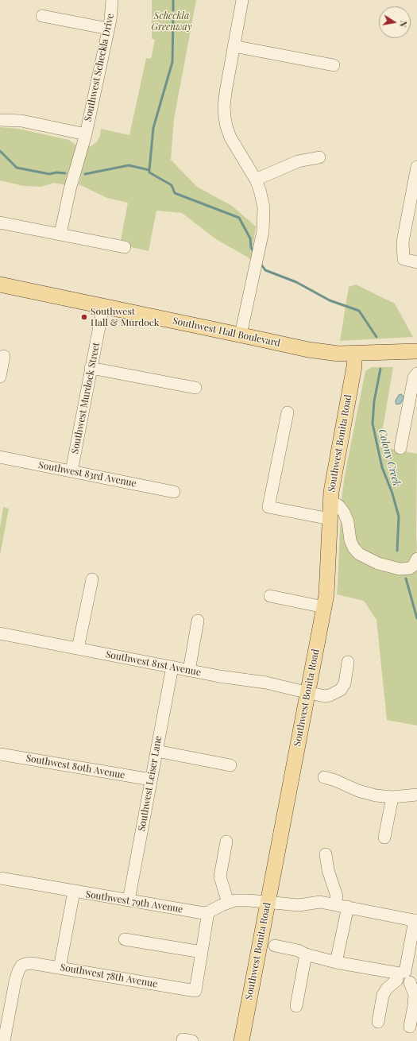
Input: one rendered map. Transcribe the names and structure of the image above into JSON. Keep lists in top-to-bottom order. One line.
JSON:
{"streets":{"main road":["Southwest Hall Boulevard","Southwest Bonita Road"],"street":["Southwest Scheckla Drive","Southwest Murdock Street","Southwest 83rd Avenue","Southwest 81st Avenue","Southwest 80th Avenue","Southwest Leiser Lane","Southwest 79th Avenue","Southwest 78th Avenue"]},"crossings":[["Southwest Hall Boulevard","Southwest Murdock Street"],["Southwest Hall Boulevard","Southwest Bonita Road"],["Southwest Murdock Street","Southwest 83rd Avenue"],["Southwest Bonita Road","Southwest 81st Avenue"],["Southwest Bonita Road","Southwest 79th Avenue"],["Southwest 81st Avenue","Southwest Leiser Lane"],["Southwest 80th Avenue","Southwest Leiser Lane"],["Southwest Leiser Lane","Southwest 79th Avenue"]],"water":["Colony Creek"],"parks":["Scheckla Greenway"],"places":["Southwest Hall & Murdock"],"north":"right"}
